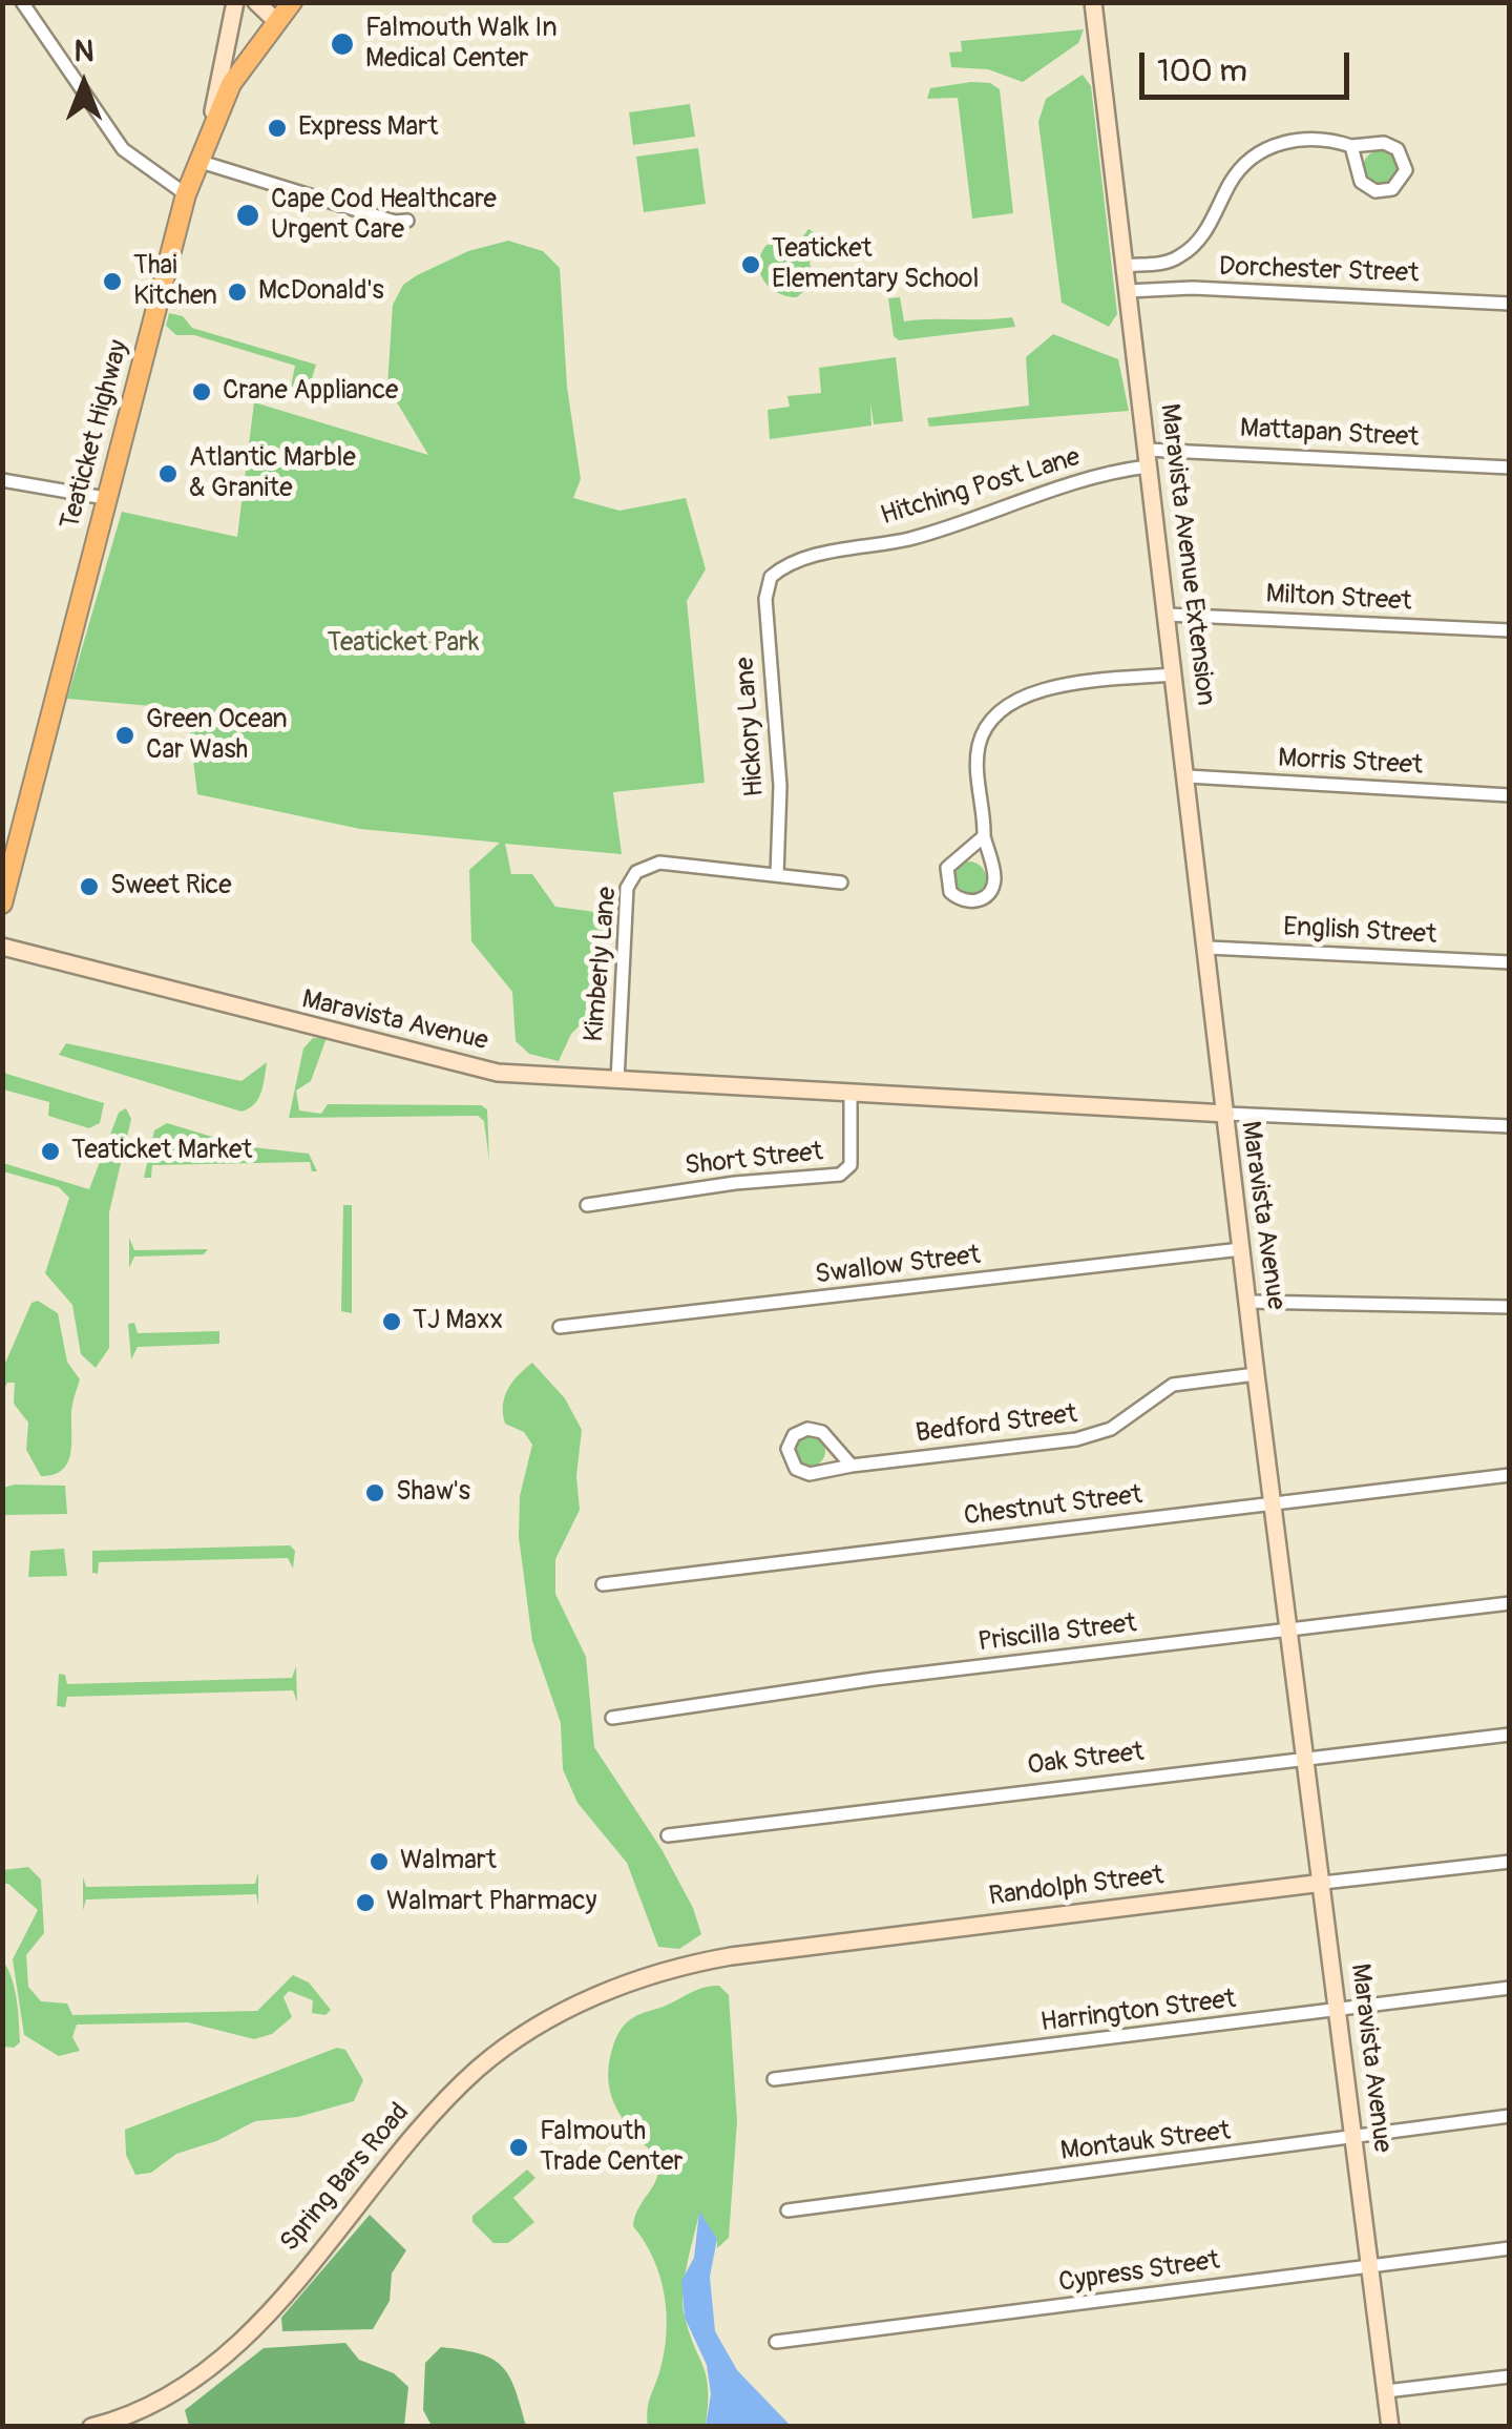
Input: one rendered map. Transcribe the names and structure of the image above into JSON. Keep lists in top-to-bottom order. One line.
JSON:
{"streets":{"main road":["Teaticket Highway","Maravista Avenue Extension","Maravista Avenue","Randolph Street","Spring Bars Road"],"street":["Dorchester Street","Mattapan Street","Hitching Post Lane","Milton Street","Hickory Lane","Morris Street","English Street","Kimberly Lane","Short Street","Swallow Street","Bedford Street","Chestnut Street","Priscilla Street","Oak Street","Harrington Street","Montauk Street","Cypress Street"]},"crossings":[["Dorchester Street","Maravista Avenue Extension"],["Mattapan Street","Hitching Post Lane"],["Mattapan Street","Maravista Avenue Extension"],["Hitching Post Lane","Maravista Avenue Extension"],["Hitching Post Lane","Hickory Lane"],["Maravista Avenue Extension","Milton Street"],["Maravista Avenue Extension","Morris Street"],["Maravista Avenue Extension","English Street"],["Maravista Avenue Extension","Maravista Avenue"],["Hickory Lane","Kimberly Lane"],["Kimberly Lane","Maravista Avenue"],["Maravista Avenue","Short Street"],["Maravista Avenue","Swallow Street"],["Maravista Avenue","Bedford Street"],["Maravista Avenue","Chestnut Street"],["Maravista Avenue","Priscilla Street"],["Maravista Avenue","Oak Street"],["Maravista Avenue","Randolph Street"],["Maravista Avenue","Harrington Street"],["Maravista Avenue","Montauk Street"],["Maravista Avenue","Cypress Street"],["Randolph Street","Spring Bars Road"]],"parks":["Teaticket Park"],"places":["Falmouth Walk In Medical Center","Express Mart","Cape Cod Healthcare Urgent Care","Teaticket Elementary School","Thai Kitchen","McDonald's","Crane Appliance","Atlantic Marble & Granite","Green Ocean Car Wash","Sweet Rice","Teaticket Market","TJ Maxx","Shaw's","Walmart","Walmart Pharmacy","Falmouth Trade Center"],"scale_bar":"100 m","north":"top"}
